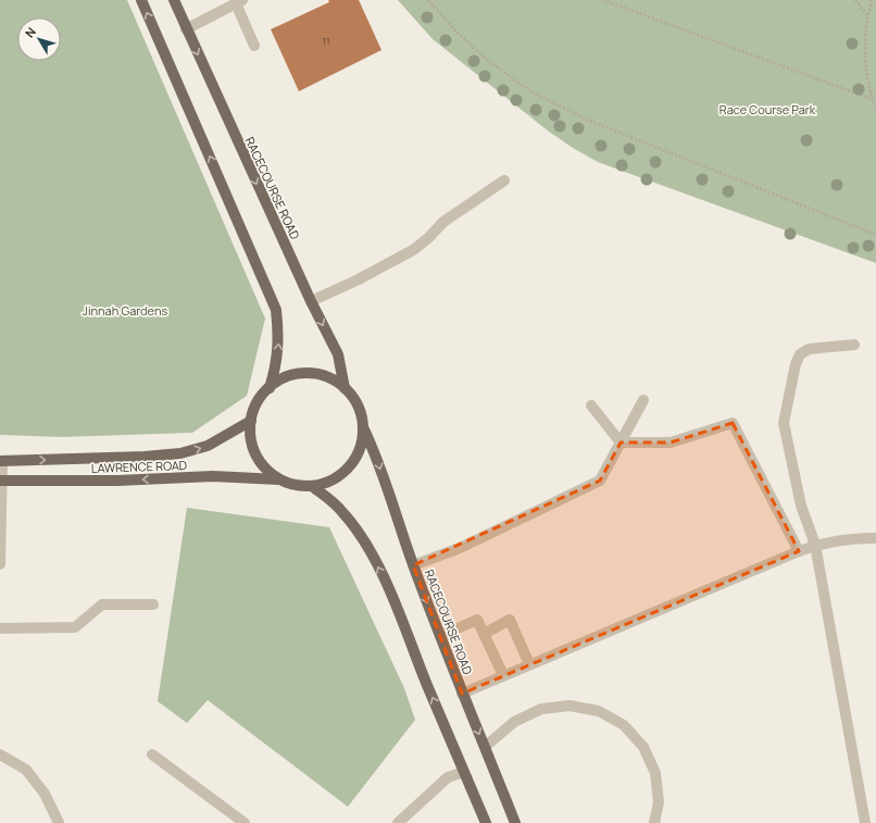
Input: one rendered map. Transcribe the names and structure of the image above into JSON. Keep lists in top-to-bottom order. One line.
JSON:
{"streets":{"main road":["RACECOURSE ROAD","LAWRENCE ROAD"]},"crossings":[["RACECOURSE ROAD","LAWRENCE ROAD"]],"parks":["Race Course Park","Jinnah Gardens"],"house_numbers":["11"],"north":"top left"}
